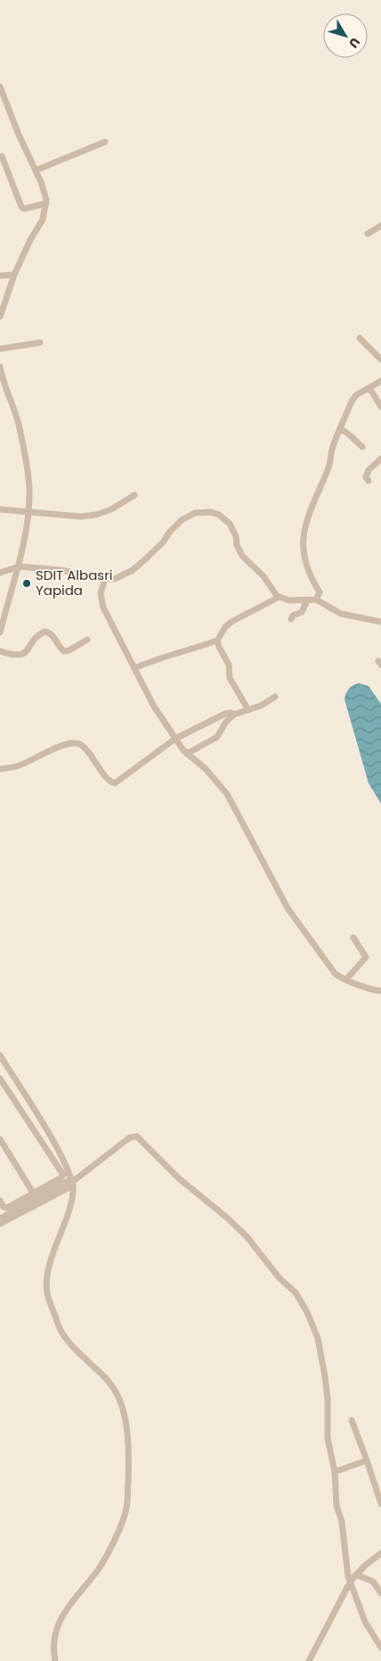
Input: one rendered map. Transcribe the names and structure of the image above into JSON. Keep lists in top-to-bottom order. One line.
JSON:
{"places":["SDIT Albasri Yapida"],"north":"bottom right"}
